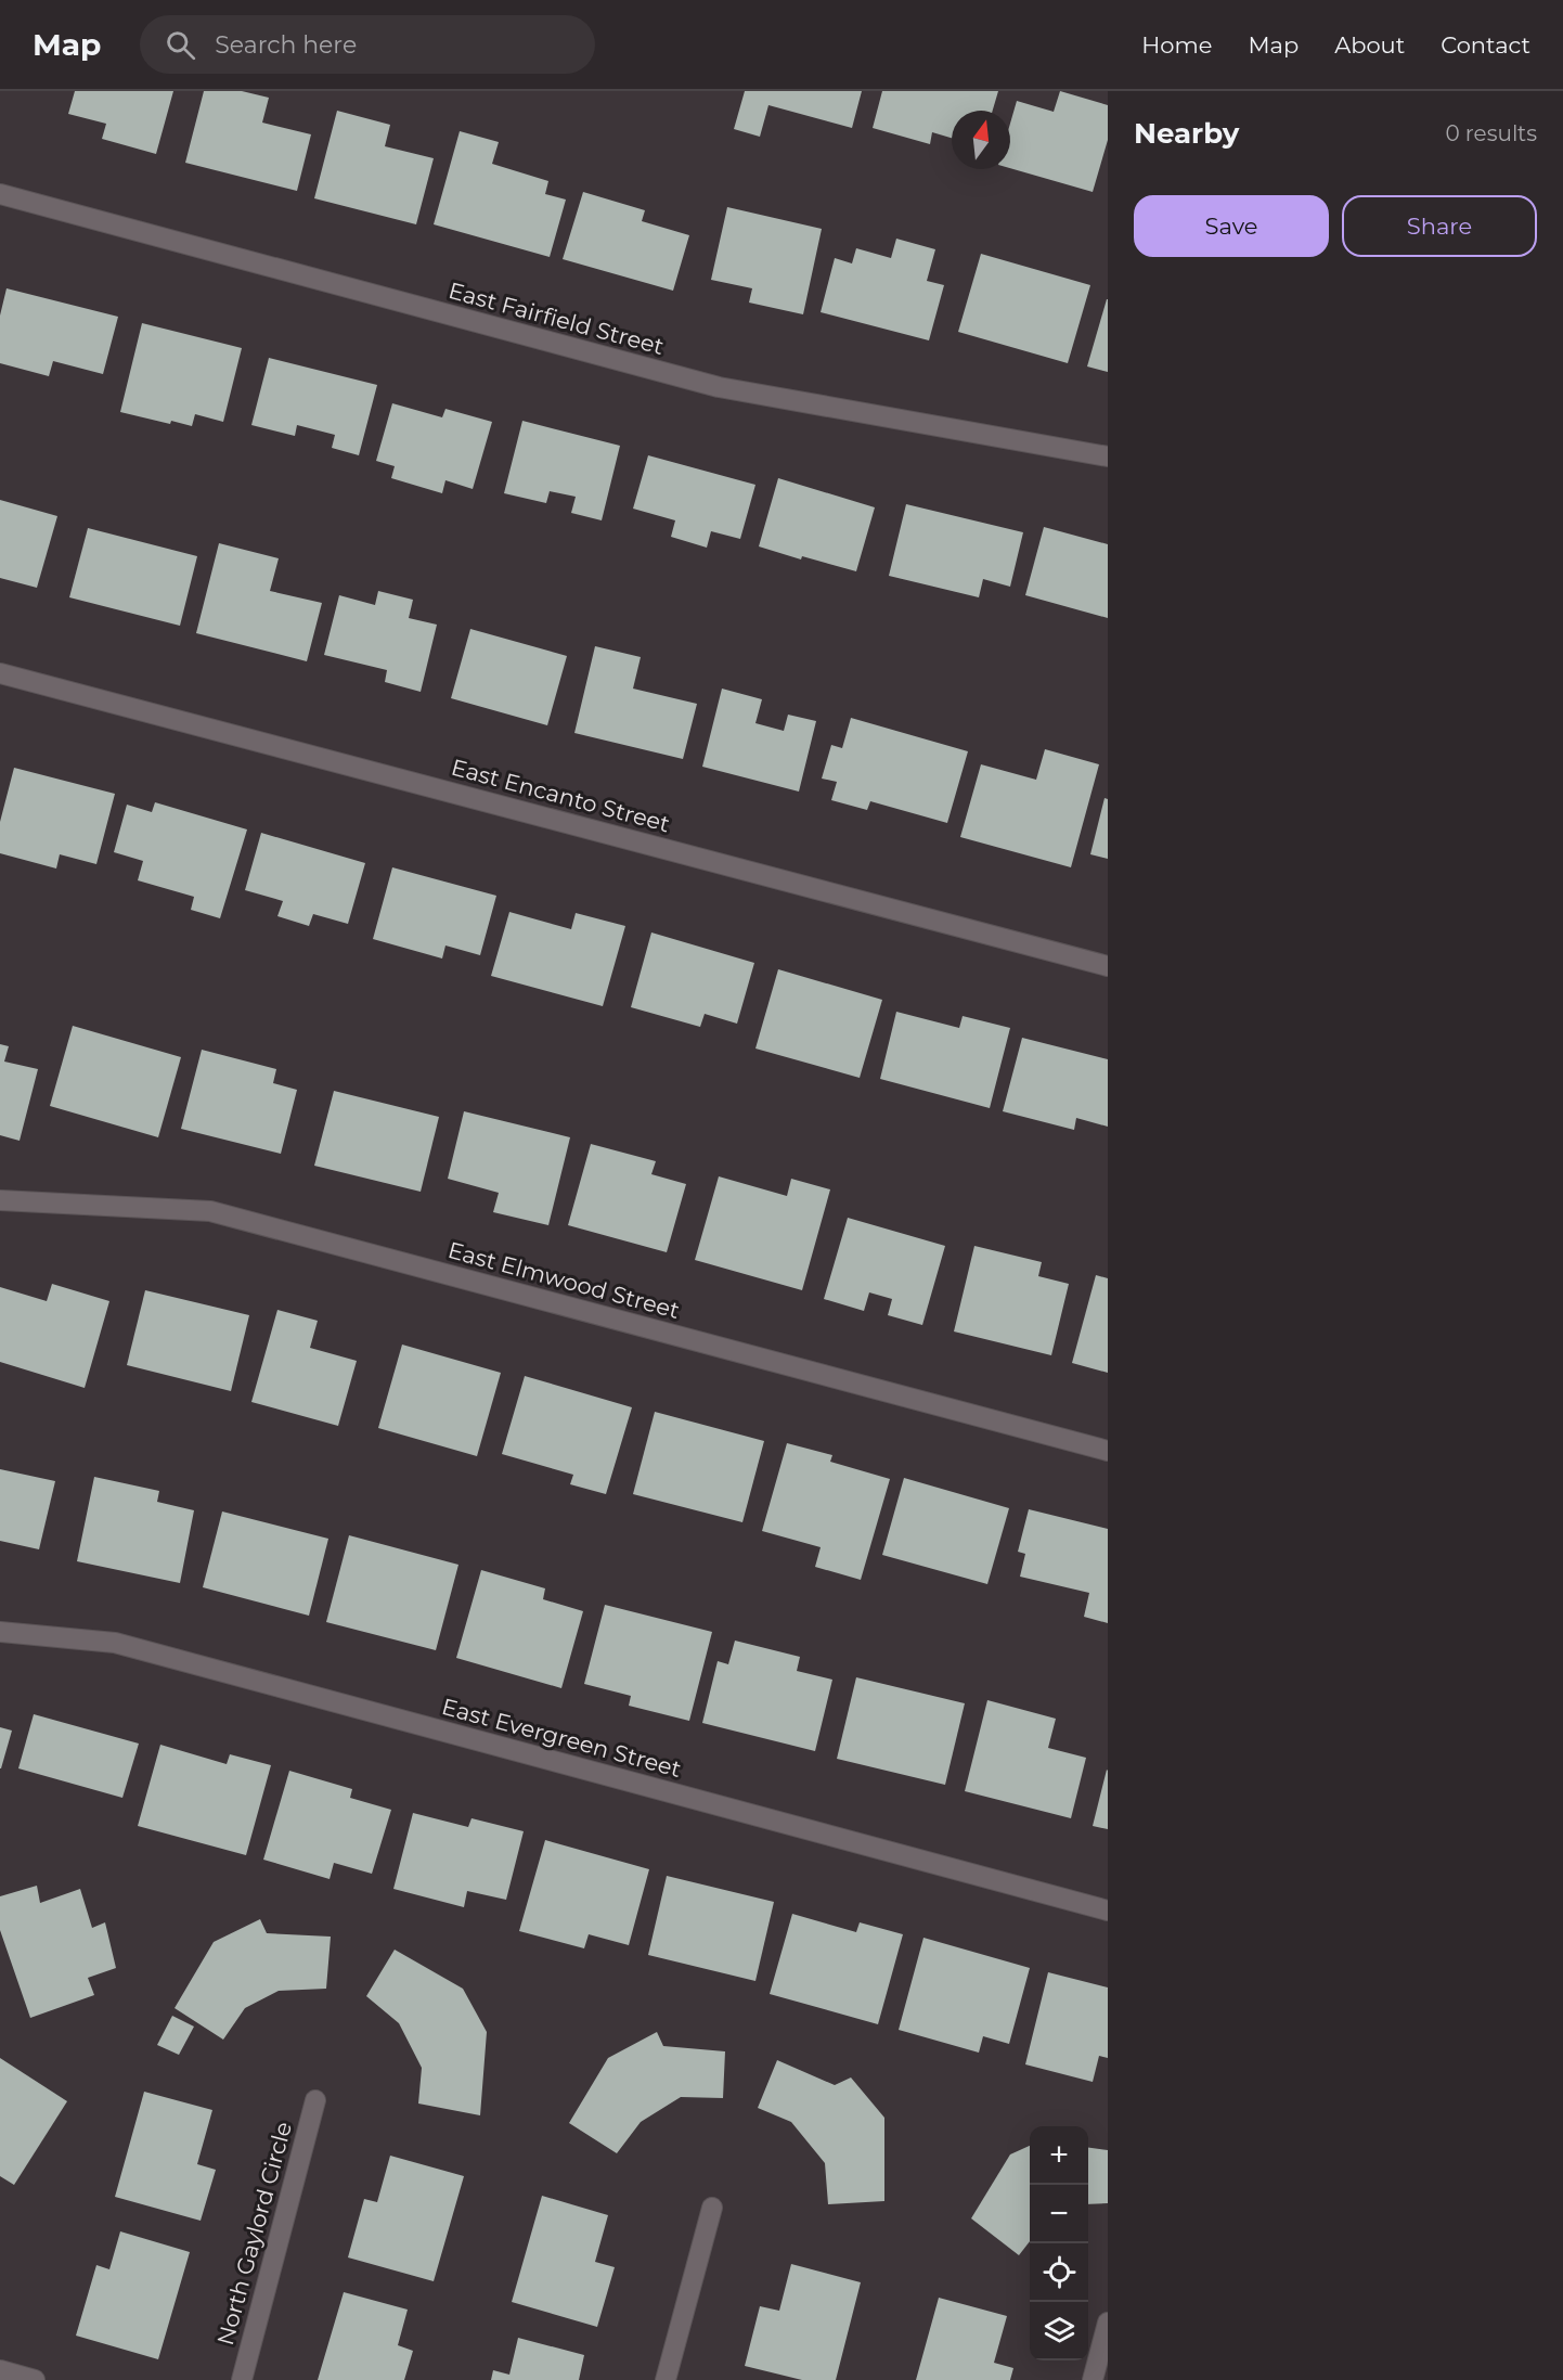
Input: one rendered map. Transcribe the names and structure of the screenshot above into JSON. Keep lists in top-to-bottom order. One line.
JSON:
{"streets":{"street":["East Fairfield Street","East Encanto Street","East Elmwood Street","East Evergreen Street","North Gaylord Circle"]},"north":"top","page":{"header":"Map","search":"Search here","nav":["Home","Map","About","Contact"],"heading":["Nearby","0 results"],"buttons":["Save","Share"],"map_buttons":["+","−"]}}
